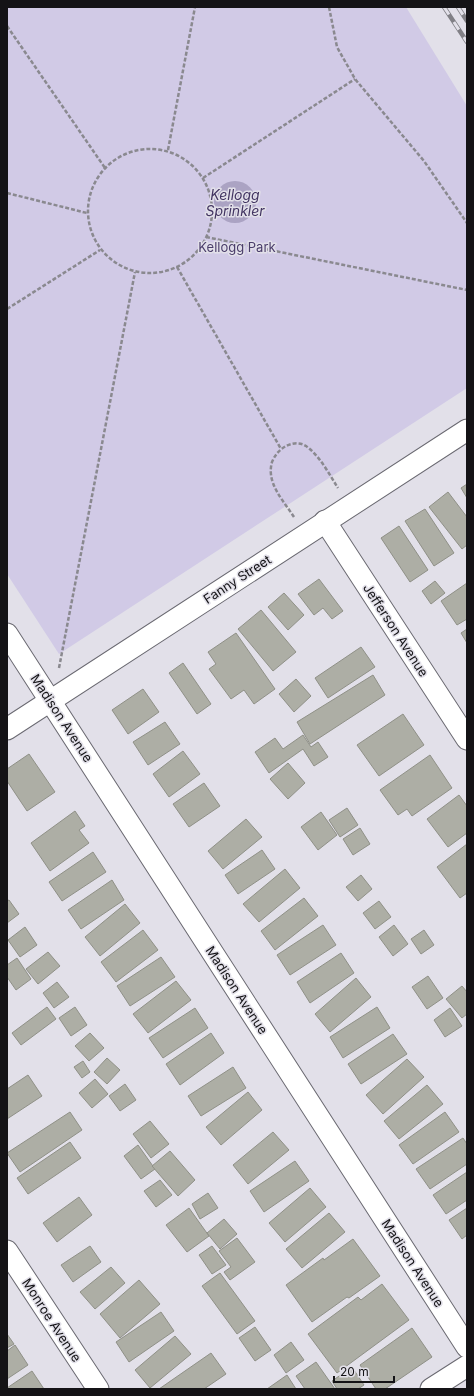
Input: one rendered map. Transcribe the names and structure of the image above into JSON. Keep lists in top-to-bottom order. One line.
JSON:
{"streets":{"street":["Fanny Street","Jefferson Avenue","Madison Avenue","Monroe Avenue"]},"crossings":[["Fanny Street","Jefferson Avenue"],["Fanny Street","Madison Avenue"]],"water":["Kellogg Sprinkler"],"parks":["Kellogg Park"],"scale_bar":"20 m"}
